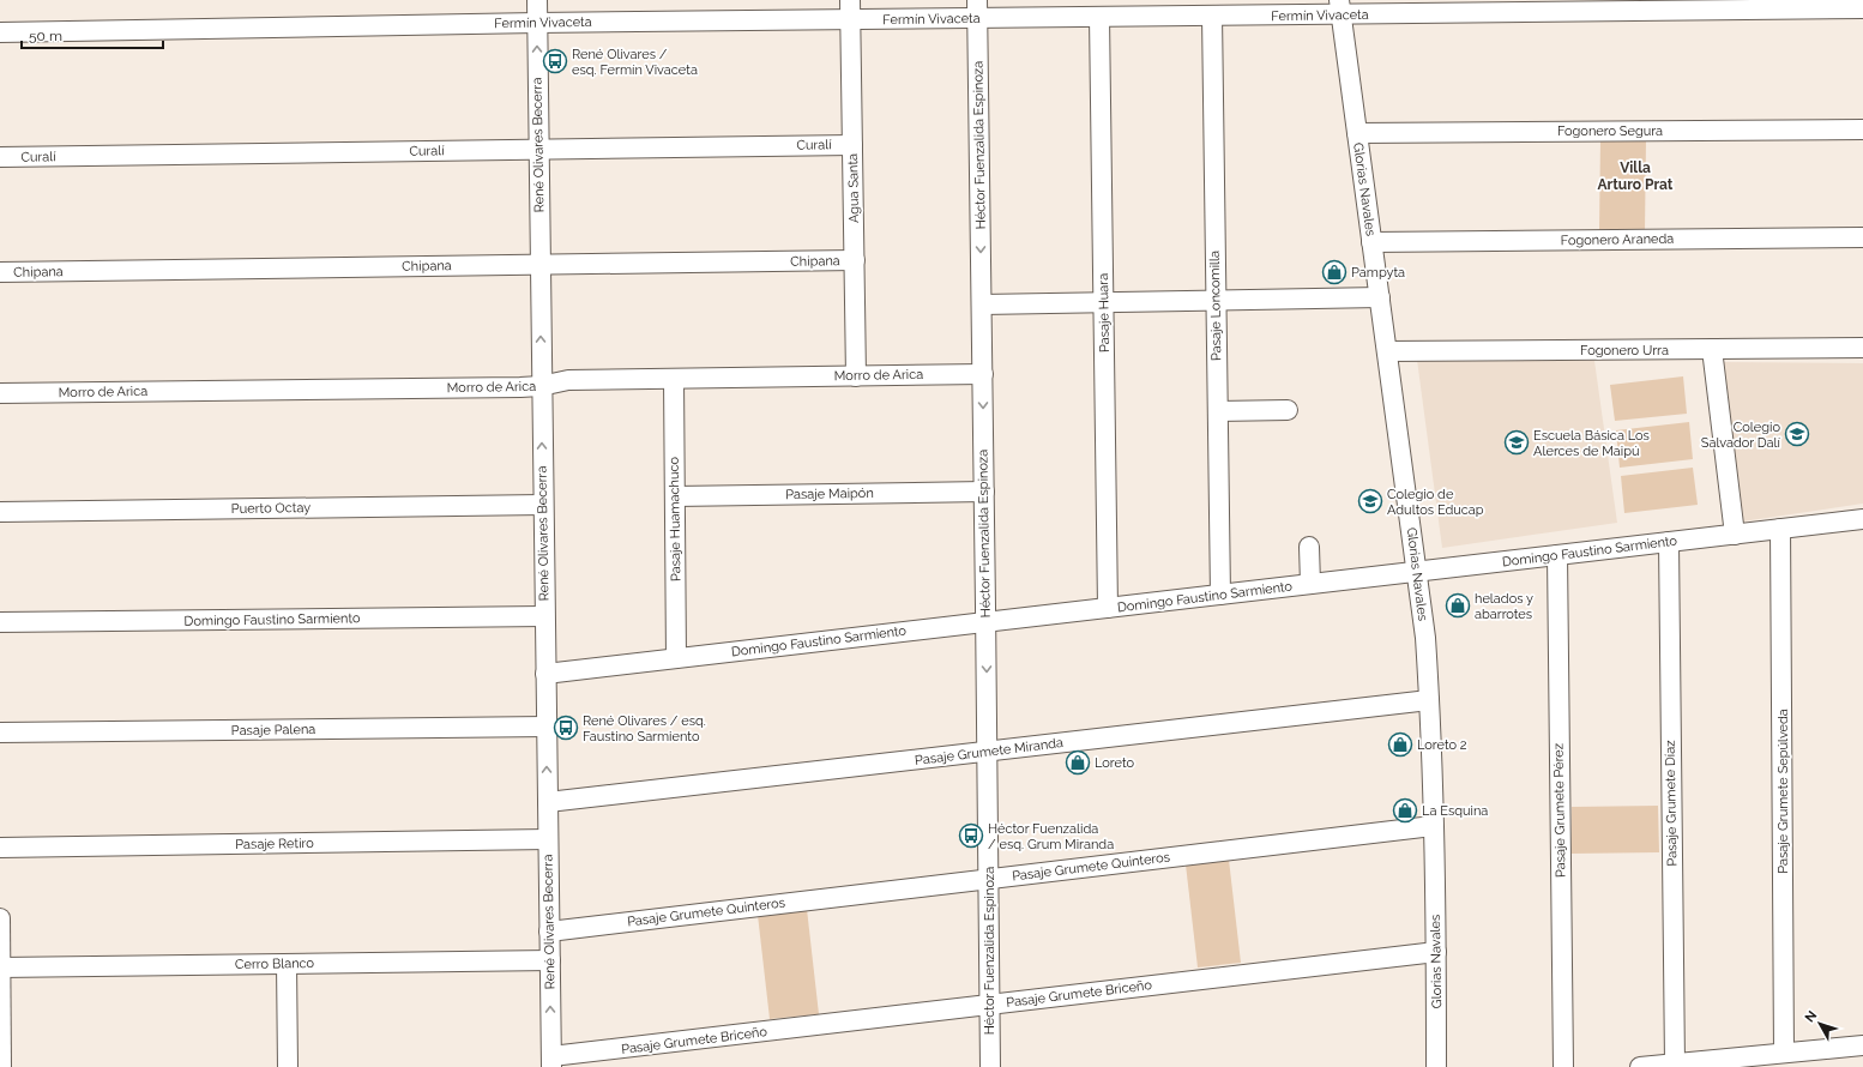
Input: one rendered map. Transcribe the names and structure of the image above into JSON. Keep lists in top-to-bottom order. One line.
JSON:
{"streets":{"street":["Fermín Vivaceta","Fogonero Segura","René Olivares Becerra","Curalí","Héctor Fuenzalida Espinoza","Agua Santa","Glorias Navales","Fogonero Araneda","Chipana","Pasaje Loncomilla","Pasaje Huara","Fogonero Urra","Morro de Arica","Pasaje Maipón","Puerto Octay","Pasaje Huamachuco","Domingo Faustino Sarmiento","Pasaje Palena","Pasaje Grumete Miranda","Pasaje Grumete Sepúlveda","Pasaje Grumete Díaz","Pasaje Grumete Pérez","Pasaje Retiro","Pasaje Grumete Quinteros","Cerro Blanco","Pasaje Grumete Briceño"]},"crossings":[["Fermín Vivaceta","René Olivares Becerra"],["Fermín Vivaceta","Héctor Fuenzalida Espinoza"],["Fermín Vivaceta","Agua Santa"],["Fermín Vivaceta","Glorias Navales"],["Fermín Vivaceta","Pasaje Loncomilla"],["Fermín Vivaceta","Pasaje Huara"],["Fogonero Segura","Glorias Navales"],["René Olivares Becerra","Curalí"],["René Olivares Becerra","Chipana"],["René Olivares Becerra","Morro de Arica"],["René Olivares Becerra","Puerto Octay"],["René Olivares Becerra","Domingo Faustino Sarmiento"],["René Olivares Becerra","Pasaje Palena"],["René Olivares Becerra","Pasaje Grumete Miranda"],["René Olivares Becerra","Pasaje Retiro"],["René Olivares Becerra","Pasaje Grumete Quinteros"],["René Olivares Becerra","Cerro Blanco"],["René Olivares Becerra","Pasaje Grumete Briceño"],["Curalí","Agua Santa"],["Héctor Fuenzalida Espinoza","Morro de Arica"],["Héctor Fuenzalida Espinoza","Pasaje Maipón"],["Héctor Fuenzalida Espinoza","Domingo Faustino Sarmiento"],["Héctor Fuenzalida Espinoza","Pasaje Grumete Miranda"],["Héctor Fuenzalida Espinoza","Pasaje Grumete Quinteros"],["Héctor Fuenzalida Espinoza","Pasaje Grumete Briceño"],["Agua Santa","Chipana"],["Agua Santa","Morro de Arica"],["Glorias Navales","Fogonero Araneda"],["Glorias Navales","Fogonero Urra"],["Glorias Navales","Domingo Faustino Sarmiento"],["Glorias Navales","Pasaje Grumete Miranda"],["Glorias Navales","Pasaje Grumete Quinteros"],["Glorias Navales","Pasaje Grumete Briceño"],["Pasaje Loncomilla","Domingo Faustino Sarmiento"],["Pasaje Huara","Domingo Faustino Sarmiento"],["Morro de Arica","Pasaje Huamachuco"],["Pasaje Maipón","Pasaje Huamachuco"],["Pasaje Huamachuco","Domingo Faustino Sarmiento"],["Domingo Faustino Sarmiento","Pasaje Grumete Sepúlveda"],["Domingo Faustino Sarmiento","Pasaje Grumete Díaz"],["Domingo Faustino Sarmiento","Pasaje Grumete Pérez"]],"one_way":["René Olivares Becerra","Héctor Fuenzalida Espinoza"],"districts":["Villa Arturo Prat"],"places":{"bus stop":["René Olivares / esq. Fermín Vivaceta","René Olivares / esq. Faustino Sarmiento","Héctor Fuenzalida / esq. Grum Miranda"],"shop":["Pampyta","helados y abarrotes","Loreto 2","Loreto","La Esquina"],"school or university":["Colegio Salvador Dalí","Escuela Básica Los Alerces de Maipú","Colegio de Adultos Educap"]},"scale_bar":"50 m","north":"top left"}
